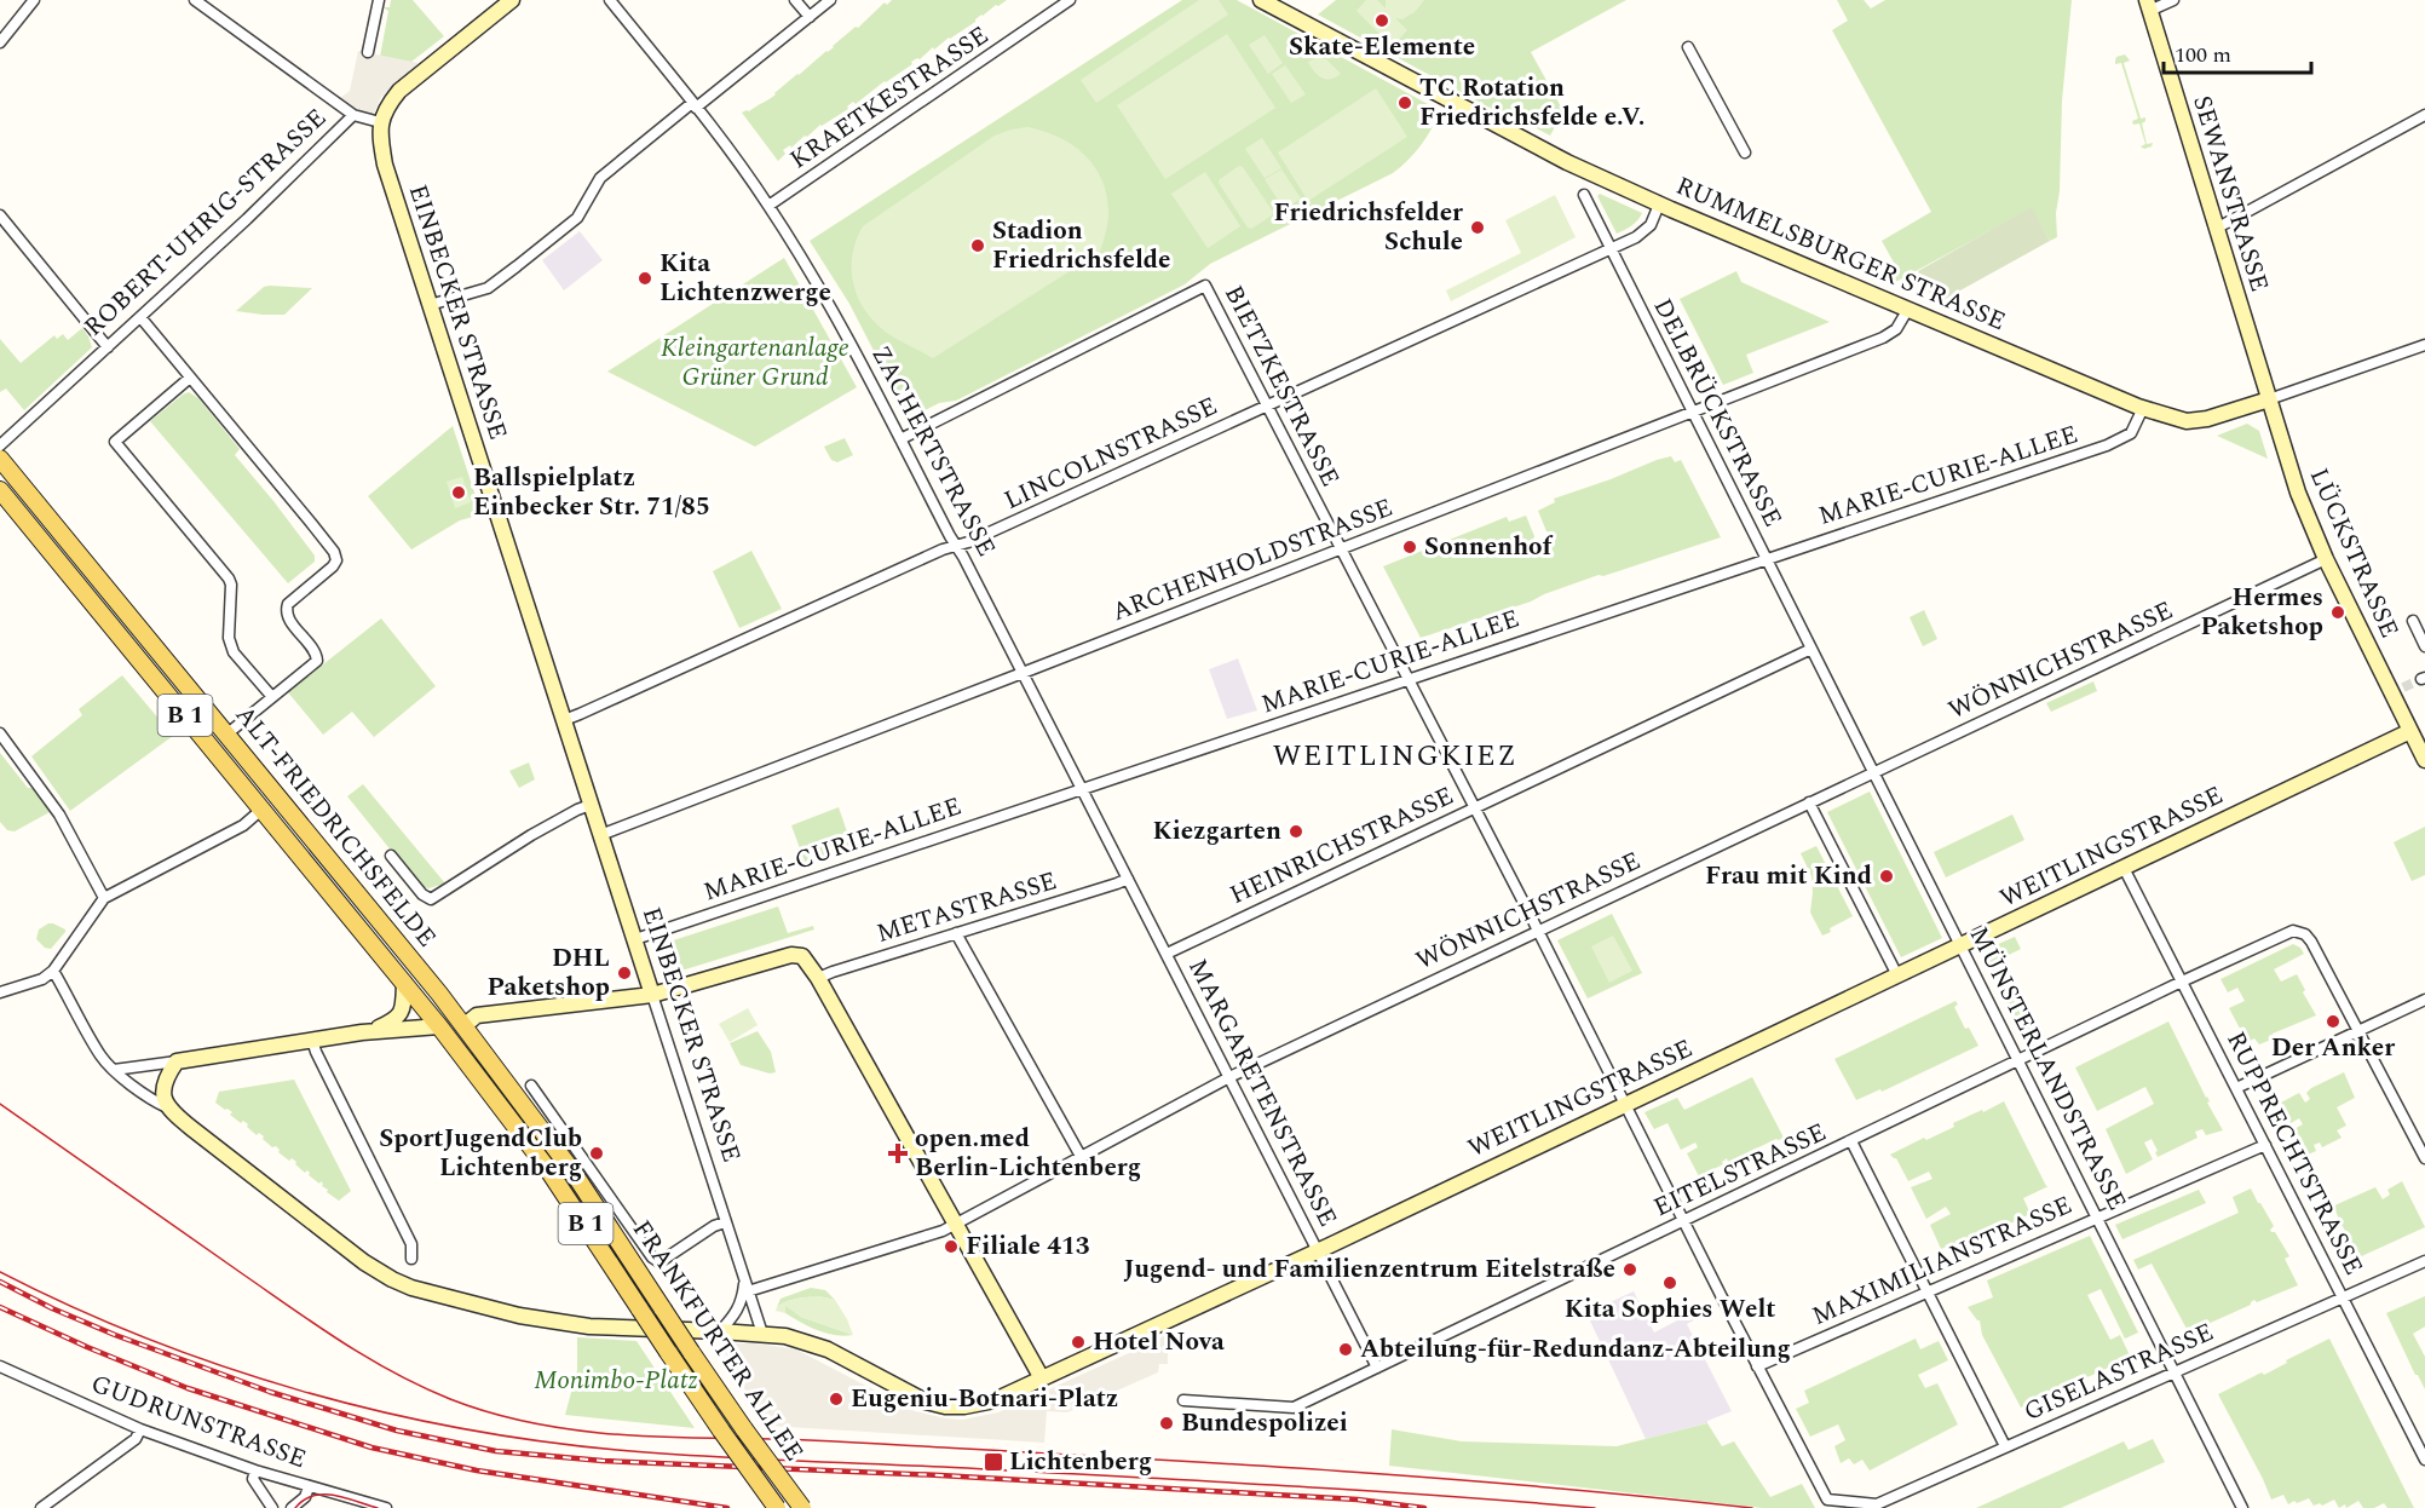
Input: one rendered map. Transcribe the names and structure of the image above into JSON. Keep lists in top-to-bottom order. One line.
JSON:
{"streets":{"main road":["B 1","ALT-FRIEDRICHSFELDE","FRANKFURTER ALLEE"],"street":["KRAETKESTRASSE","SEWANSTRASSE","ROBERT-UHRIG-STRASSE","RUMMELSBURGER STRASSE","EINBECKER STRASSE","BIETZKESTRASSE","DELBRÜCKSTRASSE","ZACHERTSTRASSE","LINCOLNSTRASSE","MARIE-CURIE-ALLEE","LÜCKSTRASSE","ARCHENHOLDSTRASSE","WÖNNICHSTRASSE","HEINRICHSTRASSE","WEITLINGSTRASSE","METASTRASSE","MÜNSTERLANDSTRASSE","MARGARETENSTRASSE","RUPPRECHTSTRASSE","EITELSTRASSE","MAXIMILIANSTRASSE","GISELASTRASSE","GUDRUNSTRASSE"]},"crossings":[["KRAETKESTRASSE","ZACHERTSTRASSE"],["SEWANSTRASSE","RUMMELSBURGER STRASSE"],["SEWANSTRASSE","LÜCKSTRASSE"],["ROBERT-UHRIG-STRASSE","EINBECKER STRASSE"],["RUMMELSBURGER STRASSE","LINCOLNSTRASSE"],["RUMMELSBURGER STRASSE","MARIE-CURIE-ALLEE"],["RUMMELSBURGER STRASSE","LÜCKSTRASSE"],["RUMMELSBURGER STRASSE","ARCHENHOLDSTRASSE"],["EINBECKER STRASSE","LINCOLNSTRASSE"],["EINBECKER STRASSE","MARIE-CURIE-ALLEE"],["EINBECKER STRASSE","ARCHENHOLDSTRASSE"],["EINBECKER STRASSE","WÖNNICHSTRASSE"],["EINBECKER STRASSE","WEITLINGSTRASSE"],["EINBECKER STRASSE","FRANKFURTER ALLEE"],["BIETZKESTRASSE","ZACHERTSTRASSE"],["BIETZKESTRASSE","LINCOLNSTRASSE"],["BIETZKESTRASSE","MARIE-CURIE-ALLEE"],["BIETZKESTRASSE","ARCHENHOLDSTRASSE"],["BIETZKESTRASSE","WÖNNICHSTRASSE"],["BIETZKESTRASSE","HEINRICHSTRASSE"],["BIETZKESTRASSE","WEITLINGSTRASSE"],["BIETZKESTRASSE","EITELSTRASSE"],["BIETZKESTRASSE","MAXIMILIANSTRASSE"],["BIETZKESTRASSE","GISELASTRASSE"],["DELBRÜCKSTRASSE","LINCOLNSTRASSE"],["DELBRÜCKSTRASSE","MARIE-CURIE-ALLEE"],["DELBRÜCKSTRASSE","ARCHENHOLDSTRASSE"],["DELBRÜCKSTRASSE","HEINRICHSTRASSE"],["DELBRÜCKSTRASSE","MÜNSTERLANDSTRASSE"],["ZACHERTSTRASSE","LINCOLNSTRASSE"],["ZACHERTSTRASSE","MARIE-CURIE-ALLEE"],["ZACHERTSTRASSE","ARCHENHOLDSTRASSE"],["ZACHERTSTRASSE","MARGARETENSTRASSE"],["LÜCKSTRASSE","WÖNNICHSTRASSE"],["LÜCKSTRASSE","WEITLINGSTRASSE"],["WÖNNICHSTRASSE","MÜNSTERLANDSTRASSE"],["WÖNNICHSTRASSE","MARGARETENSTRASSE"],["ALT-FRIEDRICHSFELDE","FRANKFURTER ALLEE"],["HEINRICHSTRASSE","MÜNSTERLANDSTRASSE"],["HEINRICHSTRASSE","MARGARETENSTRASSE"],["WEITLINGSTRASSE","MÜNSTERLANDSTRASSE"],["WEITLINGSTRASSE","MARGARETENSTRASSE"],["WEITLINGSTRASSE","RUPPRECHTSTRASSE"],["METASTRASSE","MARGARETENSTRASSE"],["MÜNSTERLANDSTRASSE","EITELSTRASSE"],["MÜNSTERLANDSTRASSE","MAXIMILIANSTRASSE"],["MÜNSTERLANDSTRASSE","GISELASTRASSE"],["MARGARETENSTRASSE","EITELSTRASSE"],["RUPPRECHTSTRASSE","EITELSTRASSE"],["RUPPRECHTSTRASSE","MAXIMILIANSTRASSE"],["RUPPRECHTSTRASSE","GISELASTRASSE"]],"districts":["WEITLINGKIEZ"],"parks":["Kleingartenanlage Grüner Grund","Monimbo-Platz"],"places":{"other":["Skate-Elemente","TC Rotation Friedrichsfelde e.V.","Friedrichsfelder Schule","Stadion Friedrichsfelde","Kita Lichtenzwerge","Ballspielplatz Einbecker Str. 71/85","Sonnenhof","Hermes Paketshop","Kiezgarten","Frau mit Kind","DHL Paketshop","Der Anker","SportJugendClub Lichtenberg","Filiale 413","Jugend- und Familienzentrum Eitelstraße","Kita Sophies Welt","Hotel Nova","Abteilung-für-Redundanz-Abteilung","Eugeniu-Botnari-Platz","Bundespolizei"],"health":["open.med Berlin-Lichtenberg"],"transit":["Lichtenberg"]},"scale_bar":"100 m"}
